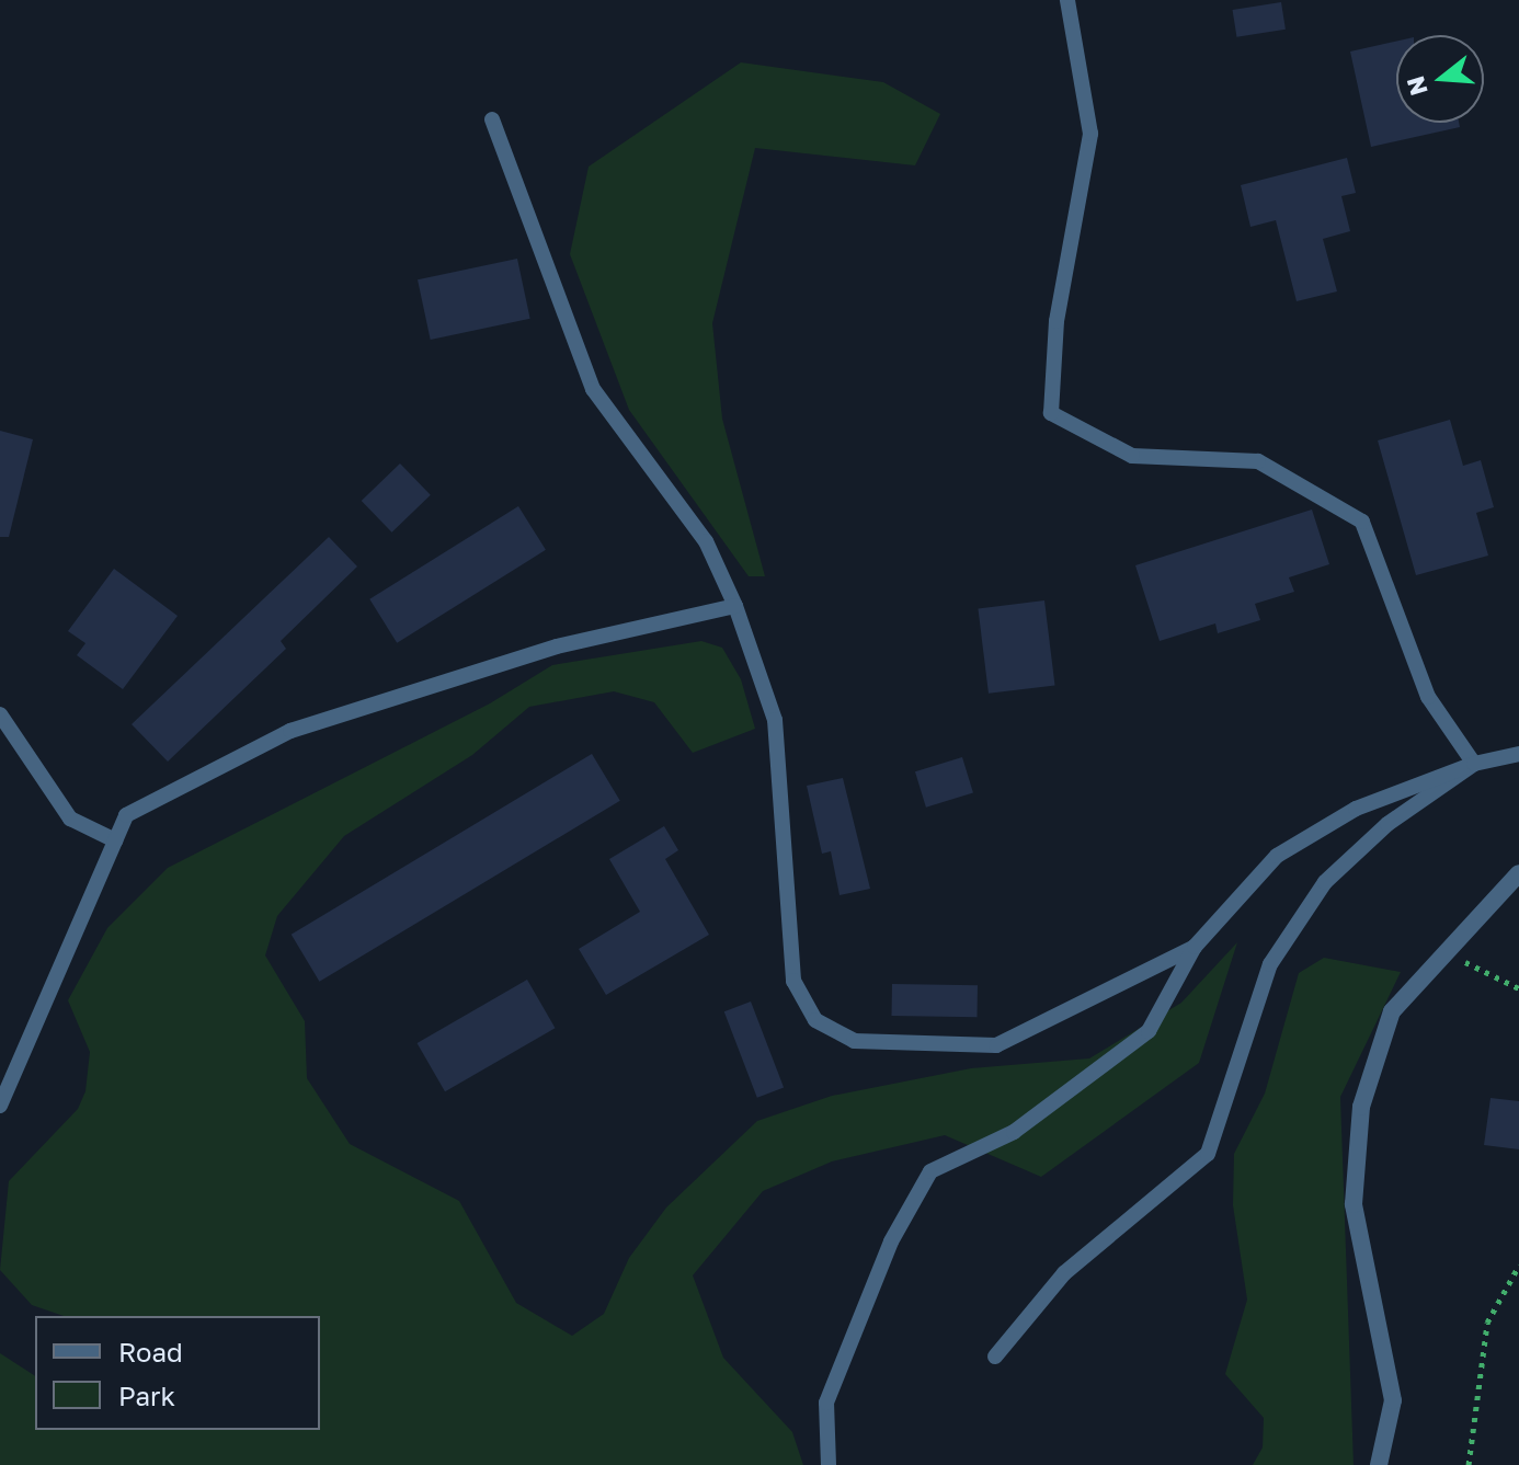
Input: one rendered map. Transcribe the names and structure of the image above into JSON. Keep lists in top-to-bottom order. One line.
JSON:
{"legend":["Road","Park"],"north":"left"}
